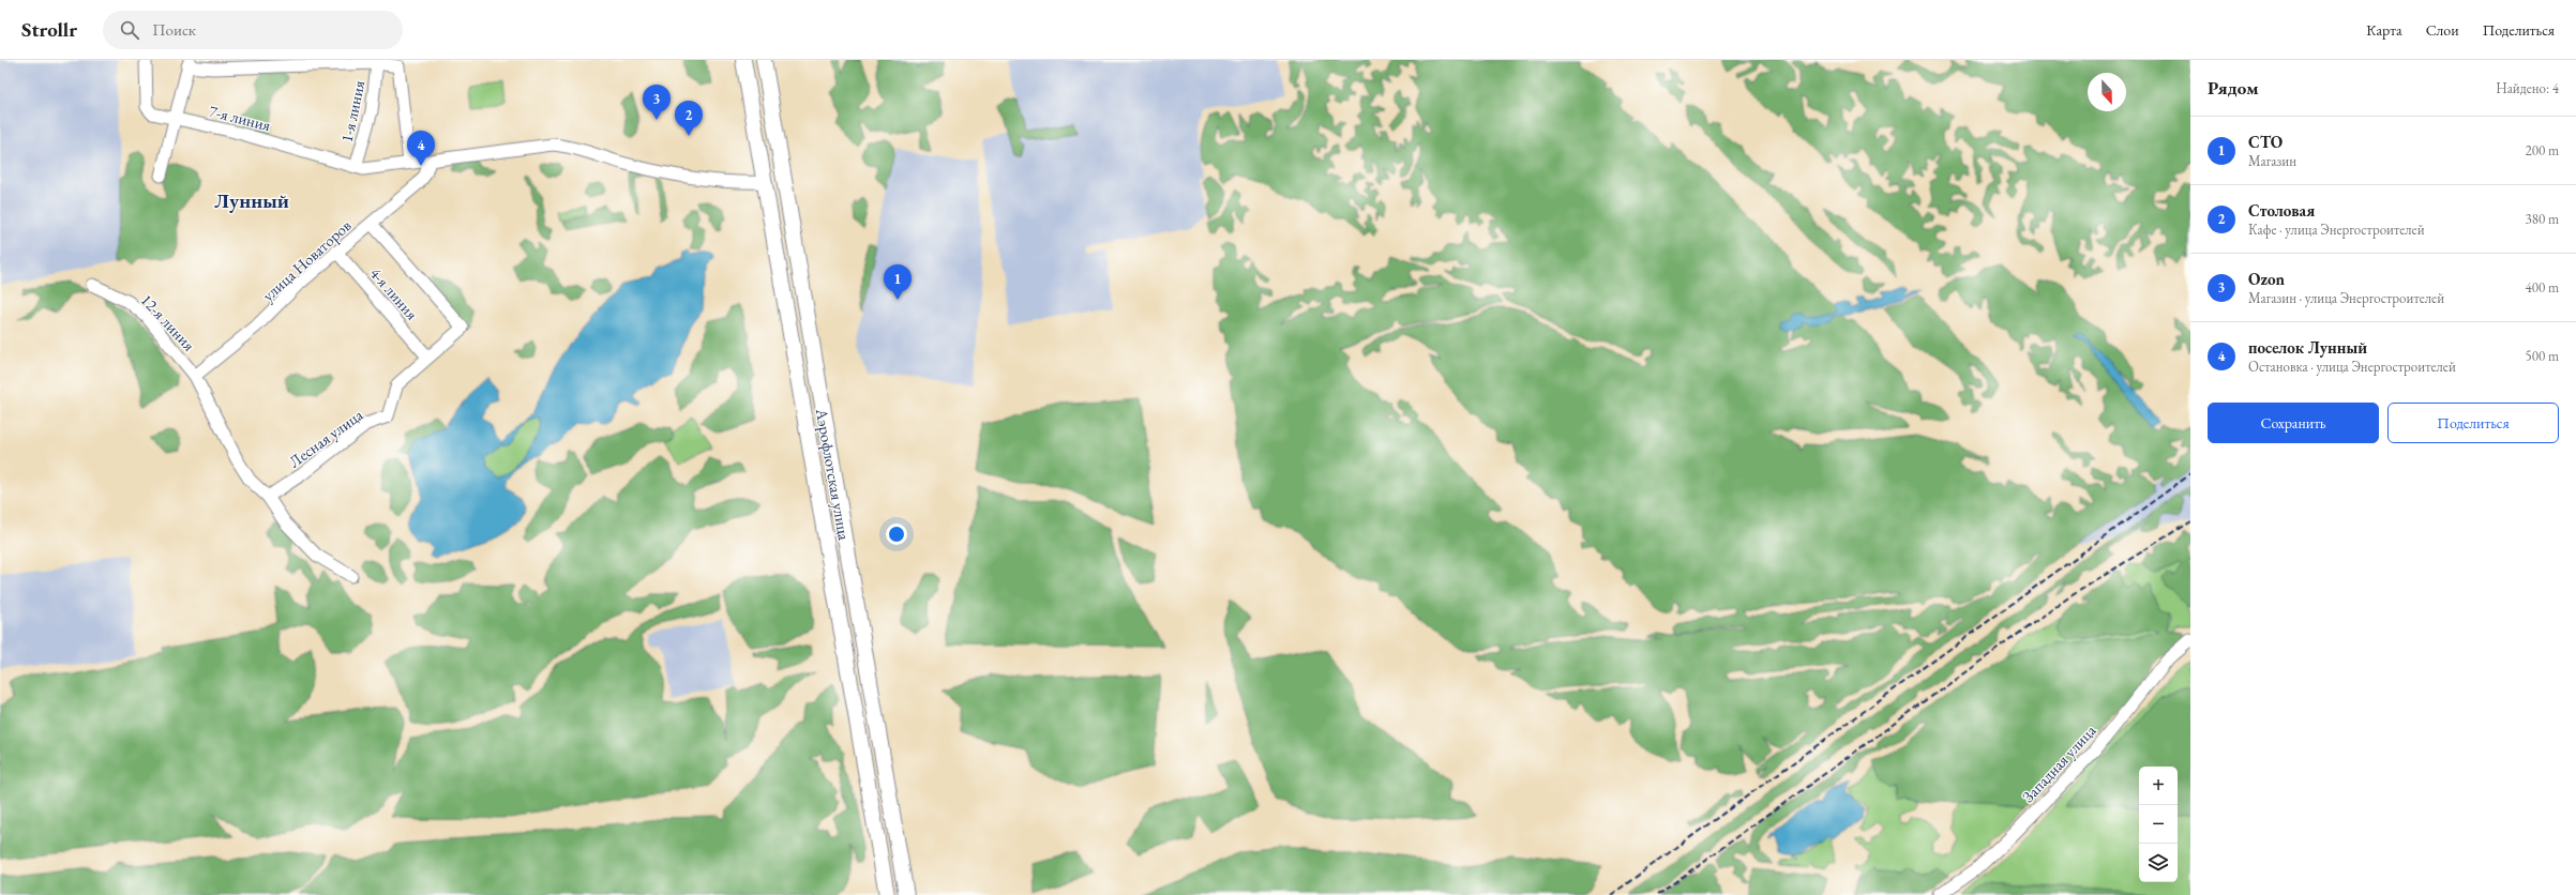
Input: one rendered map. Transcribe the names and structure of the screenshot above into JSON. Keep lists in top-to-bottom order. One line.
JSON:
{"streets":{"main road":["Аэрофлотская улица"],"street":["1-я линия","7-я линия","улица Новаторов","4-я линия","12-я линия","Лесная улица","Западная улица"]},"crossings":[["1-я линия","7-я линия"],["7-я линия","улица Новаторов"],["7-я линия","Аэрофлотская улица"],["улица Новаторов","4-я линия"],["улица Новаторов","12-я линия"],["улица Новаторов","Лесная улица"],["4-я линия","Лесная улица"],["12-я линия","Лесная улица"]],"districts":["Лунный"],"north":"bottom","page":{"header":"Strollr","search":"Поиск","nav":["Карта","Слои","Поделиться"],"heading":["Рядом","Найдено: 4"],"pins":["3","2","4","1"],"list":[{"mark":"1","name":"СТО","note":"Магазин","value":"200 m"},{"mark":"2","name":"Столовая","note":"Кафе · улица Энергостроителей","value":"380 m"},{"mark":"3","name":"Ozon","note":"Магазин · улица Энергостроителей","value":"400 m"},{"mark":"4","name":"поселок Лунный","note":"Остановка · улица Энергостроителей","value":"500 m"}],"buttons":["Сохранить","Поделиться"],"map_buttons":["+","−"]}}
